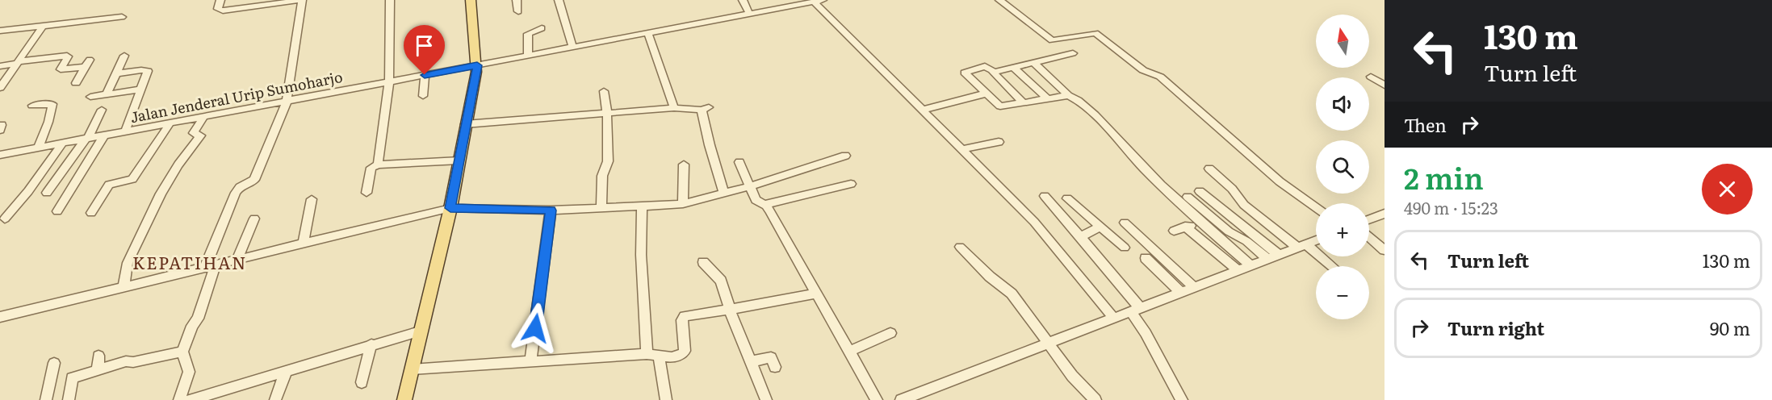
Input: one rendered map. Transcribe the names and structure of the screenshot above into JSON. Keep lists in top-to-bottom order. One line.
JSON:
{"streets":{"street":["Jalan Jenderal Urip Sumoharjo"]},"districts":["KEPATIHAN"],"north":"top","page":{"turn":["130 m","Turn left"],"map_buttons":["+","−"],"then":"Then","heading":["2 min","490 m · 15:23"],"list":[{"name":"Turn left","value":"130 m"},{"name":"Turn right","value":"90 m"}]}}
